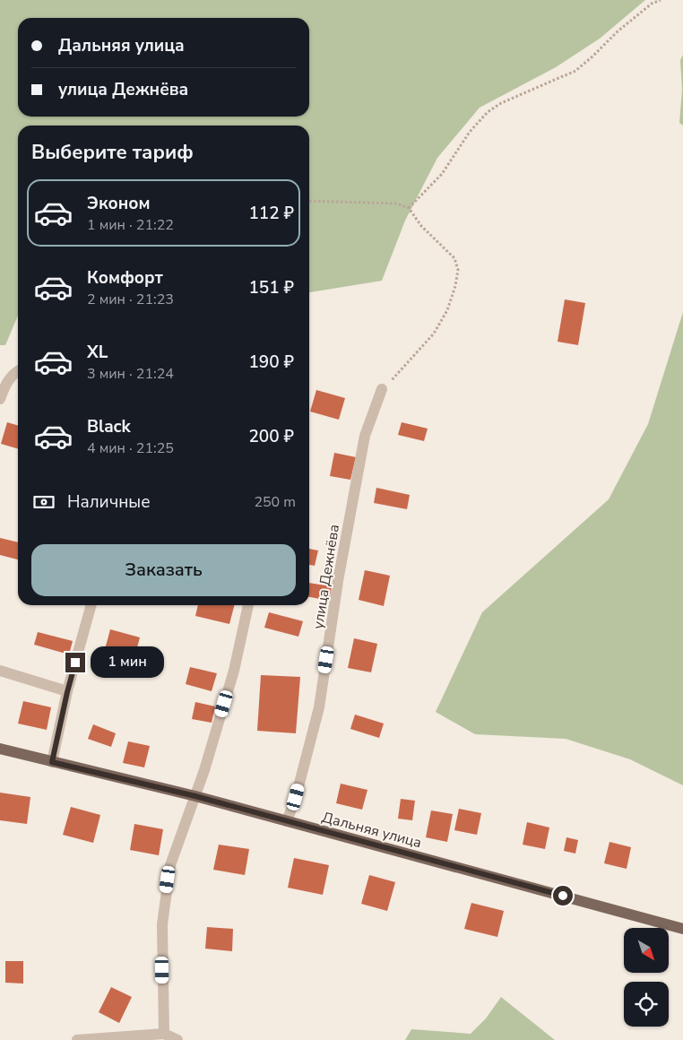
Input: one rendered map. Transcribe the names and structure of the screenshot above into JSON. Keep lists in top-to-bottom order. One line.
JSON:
{"streets":{"main road":["Дальняя улица"],"street":["улица Дежнёва"]},"crossings":[["улица Дежнёва","Дальняя улица"]],"north":"bottom right","page":{"banner":["Дальняя улица","улица Дежнёва"],"heading":"Выберите тариф","list":[{"name":"Эконом","note":"1 мин · 21:22","value":"112 ₽"},{"name":"Комфорт","note":"2 мин · 21:23","value":"151 ₽"},{"name":"XL","note":"3 мин · 21:24","value":"190 ₽"},{"name":"Black","note":"4 мин · 21:25","value":"200 ₽"}],"pay":["Наличные","250 m"],"buttons":"Заказать","bubble":"1 мин"}}
